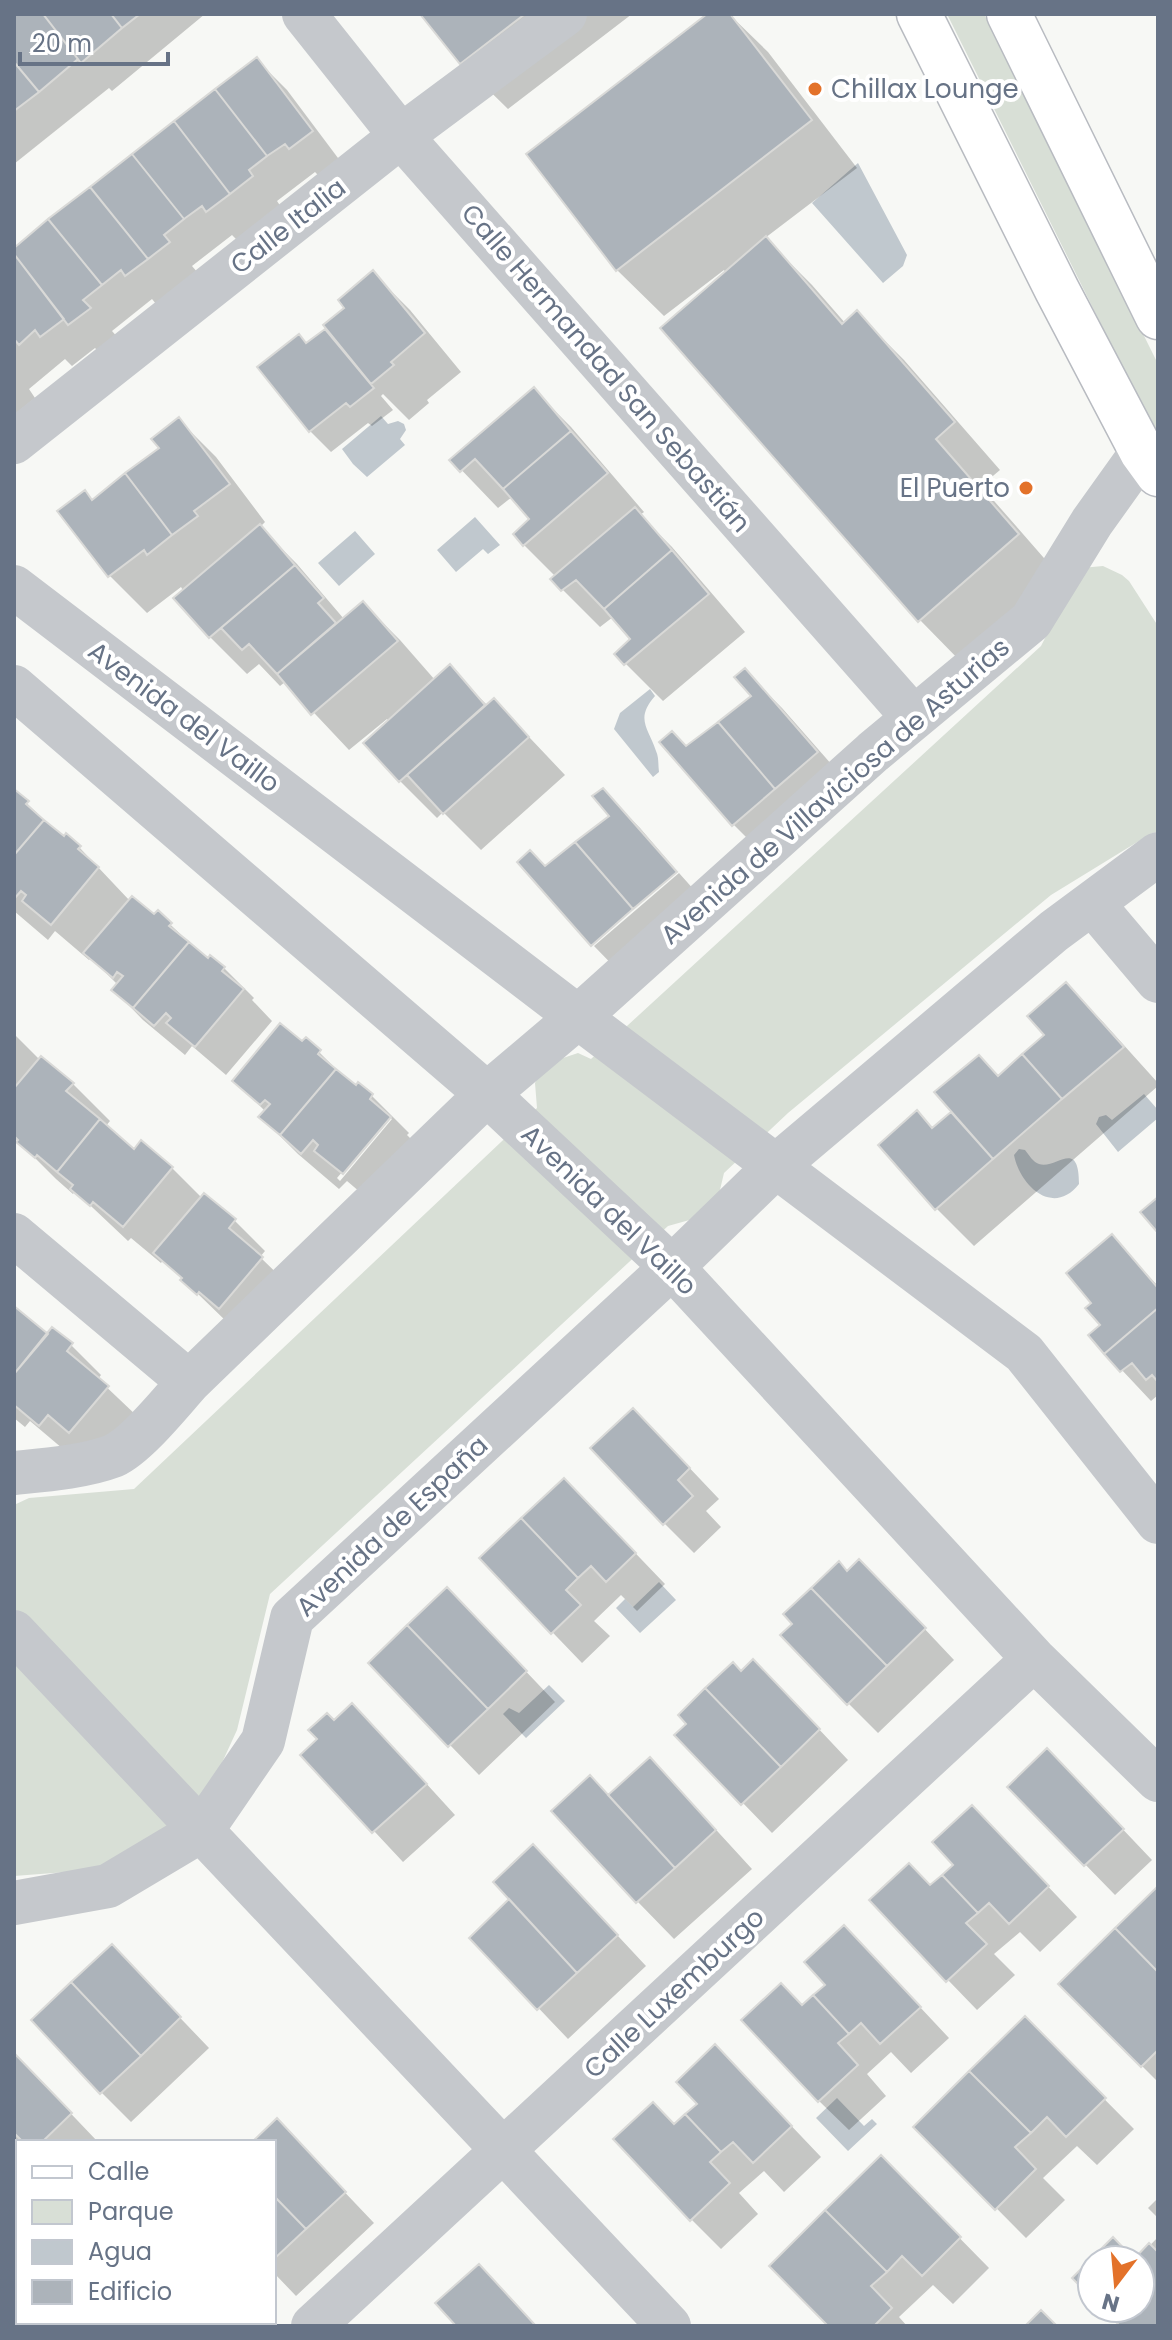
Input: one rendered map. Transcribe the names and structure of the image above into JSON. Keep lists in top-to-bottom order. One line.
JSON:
{"streets":{"street":["Calle Italia","Calle Hermandad San Sebastián","Avenida del Vaillo","Avenida de Villaviciosa de Asturias","Avenida de España","Calle Luxemburgo"]},"crossings":[["Calle Italia","Calle Hermandad San Sebastián"],["Calle Hermandad San Sebastián","Avenida de Villaviciosa de Asturias"],["Avenida del Vaillo","Avenida de Villaviciosa de Asturias"],["Avenida del Vaillo","Avenida de España"],["Avenida del Vaillo","Calle Luxemburgo"]],"places":["Chillax Lounge","El Puerto"],"legend":["Calle","Parque","Agua","Edificio"],"scale_bar":"20 m","north":"bottom"}
